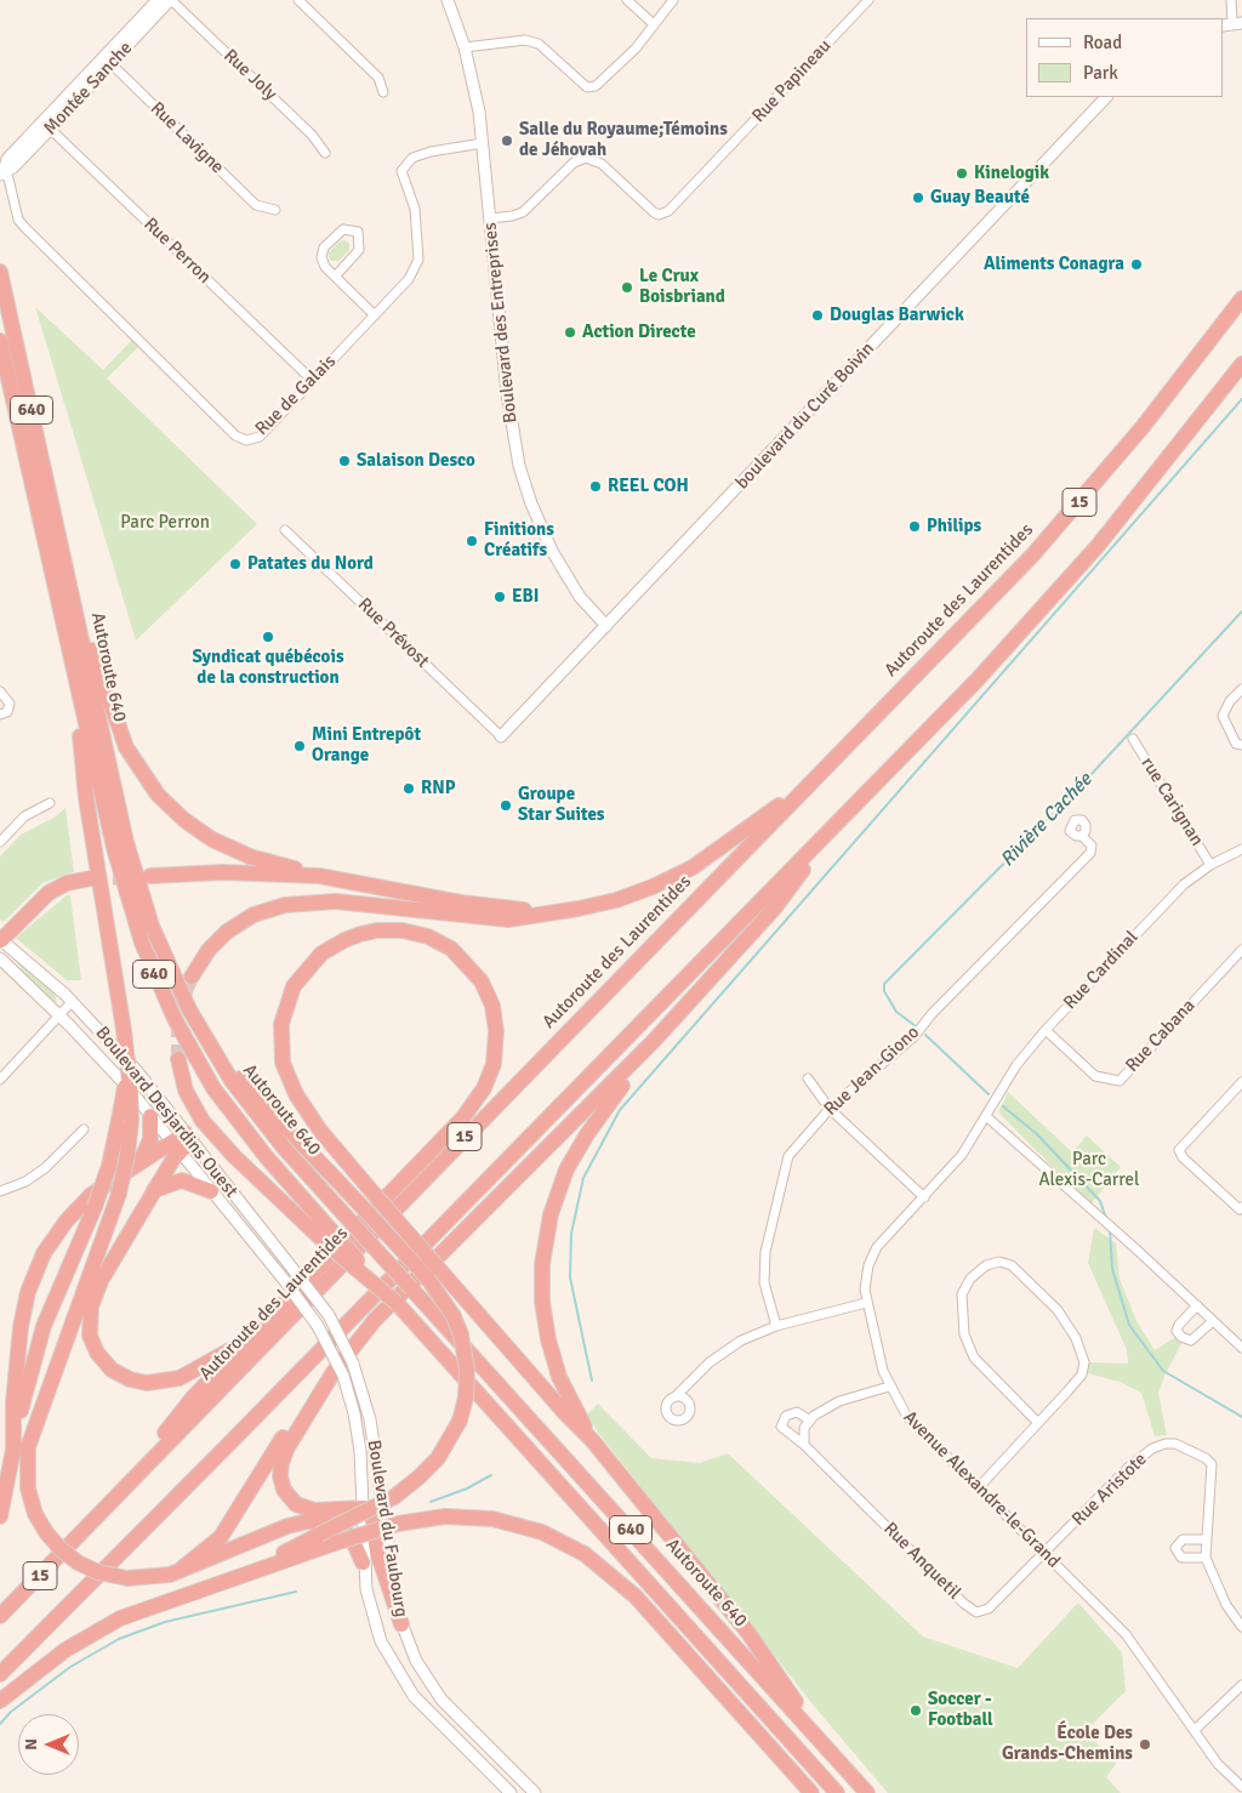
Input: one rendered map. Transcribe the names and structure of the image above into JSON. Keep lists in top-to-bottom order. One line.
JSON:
{"streets":{"highway":["640","15","Autoroute des Laurentides","Autoroute 640"],"street":["Rue Joly","Rue Papineau","Montée Sanche","Rue Lavigne","Rue Perron","Boulevard des Entreprises","Rue de Galais","boulevard du Curé Boivin","Rue Prévost","rue Carignan","Rue Cardinal","Rue Cabana","Rue Jean-Giono","Boulevard Desjardins Ouest","Avenue Alexandre-le-Grand","Rue Aristote","Boulevard du Faubourg","Rue Anquetil"]},"crossings":[["Rue Joly","Montée Sanche"],["Rue Papineau","Boulevard des Entreprises"],["Montée Sanche","Rue Lavigne"],["Montée Sanche","Rue Perron"],["Montée Sanche","Rue de Galais"],["Rue Perron","Rue de Galais"],["Boulevard des Entreprises","Rue de Galais"],["Boulevard des Entreprises","boulevard du Curé Boivin"],["640","Autoroute 640"],["boulevard du Curé Boivin","Rue Prévost"],["rue Carignan","Rue Cardinal"],["Rue Cardinal","Rue Cabana"],["Rue Cardinal","Avenue Alexandre-le-Grand"],["Boulevard Desjardins Ouest","Boulevard du Faubourg"],["Avenue Alexandre-le-Grand","Rue Aristote"],["Avenue Alexandre-le-Grand","Rue Anquetil"],["Rue Aristote","Rue Anquetil"]],"water":["Rivière Cachée"],"parks":["Parc Perron","Parc Alexis-Carrel"],"places":["Salle du Royaume;Témoins de Jéhovah","Kinelogik","Guay Beauté","Aliments Conagra","Le Crux Boisbriand","Douglas Barwick","Action Directe","Salaison Desco","REEL COH","Philips","Finitions Créatifs","Patates du Nord","EBI","Syndicat québécois de la construction","Mini Entrepôt Orange","RNP","Groupe Star Suites","Soccer - Football","École Des Grands-Chemins"],"legend":["Road","Park"],"north":"left"}
